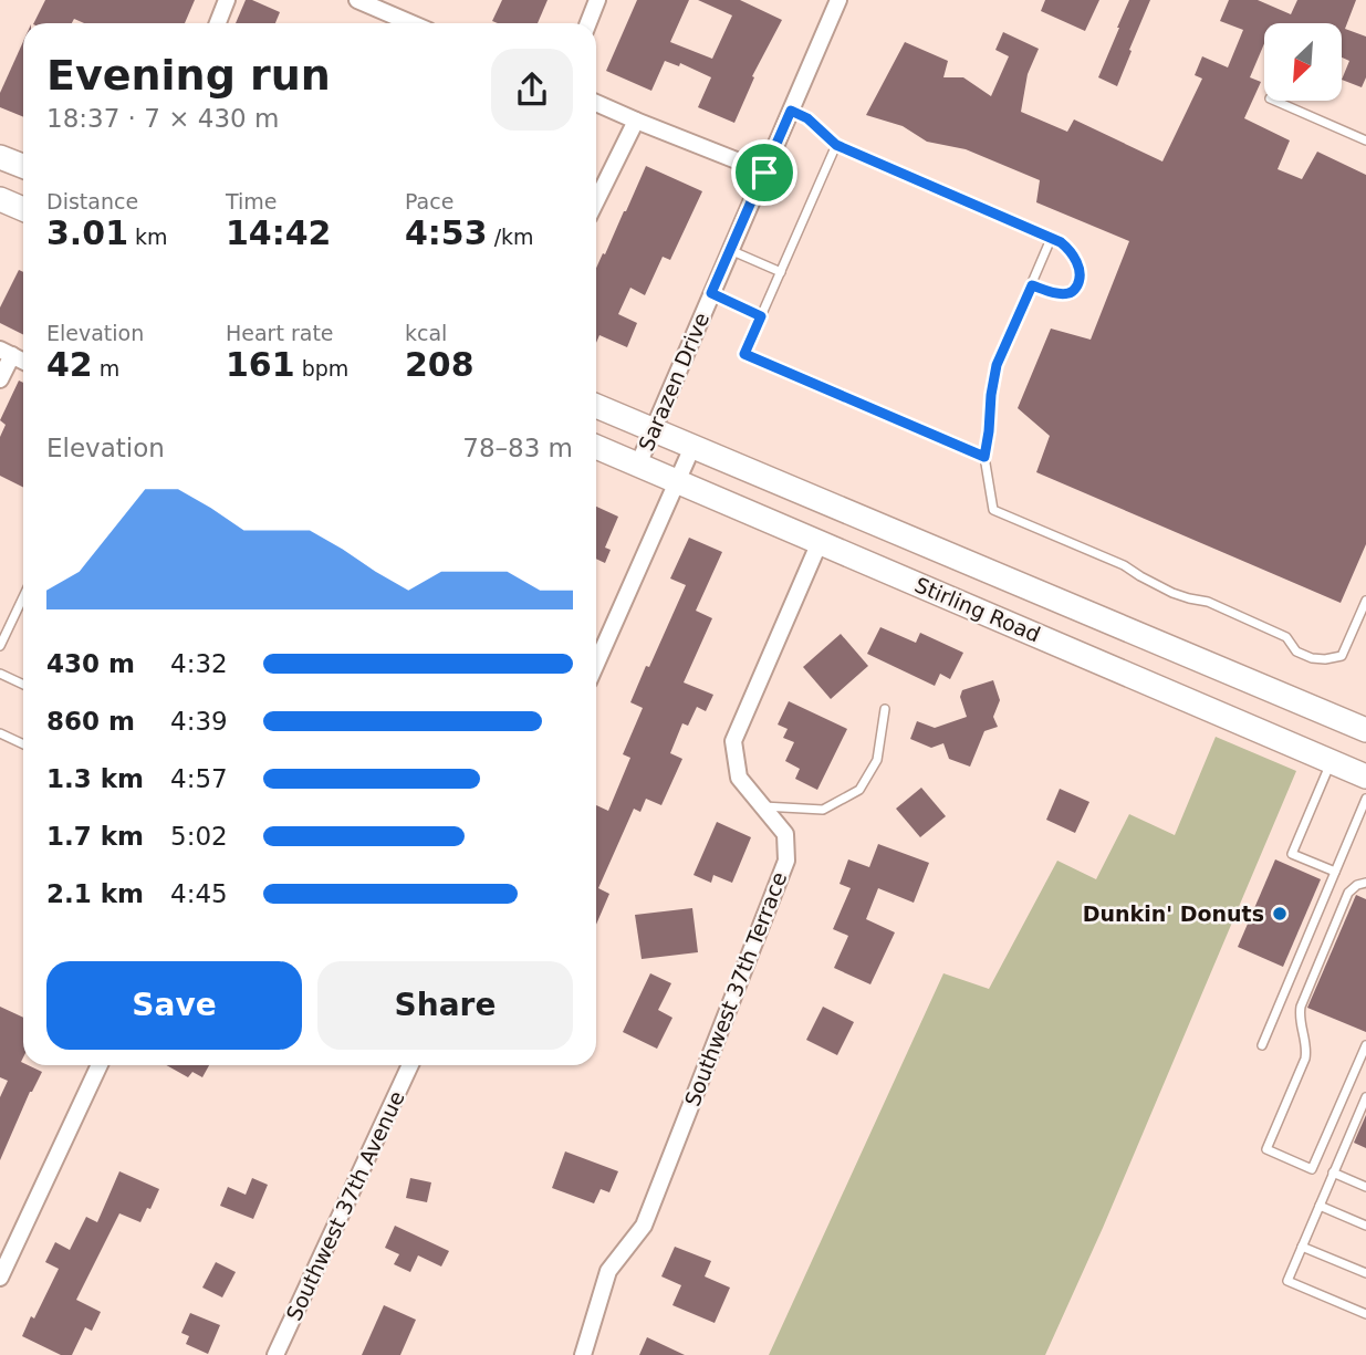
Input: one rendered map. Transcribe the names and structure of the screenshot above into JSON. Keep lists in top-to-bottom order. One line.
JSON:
{"streets":{"main road":["Stirling Road"],"street":["Sarazen Drive","Southwest 37th Terrace","Southwest 37th Avenue"]},"crossings":[["Sarazen Drive","Stirling Road"],["Stirling Road","Southwest 37th Terrace"]],"places":["Dunkin' Donuts"],"north":"bottom left","page":{"heading":["Evening run","18:37 · 7 × 430 m"],"stats":[["Distance","3.01 km"],["Time","14:42"],["Pace","4:53 /km"],["Elevation","42 m"],["Heart rate","161 bpm"],["kcal","208"]],"chart":["Elevation","78–83 m"],"list":[{"name":"430 m","note":"4:32"},{"name":"860 m","note":"4:39"},{"name":"1.3 km","note":"4:57"},{"name":"1.7 km","note":"5:02"},{"name":"2.1 km","note":"4:45"}],"buttons":["Save","Share"]}}
